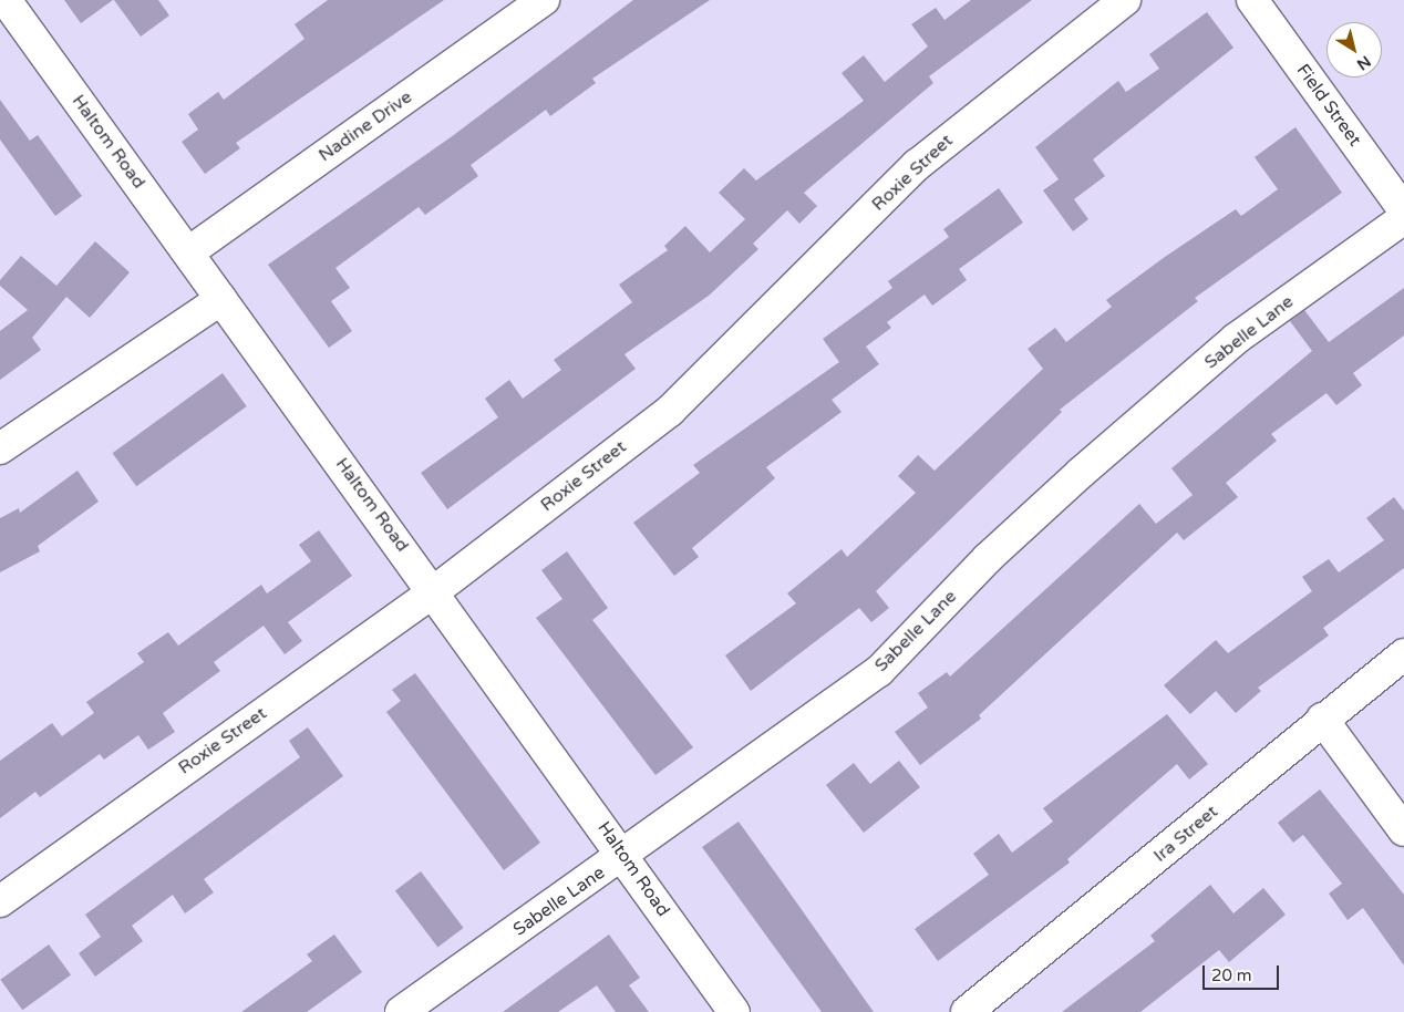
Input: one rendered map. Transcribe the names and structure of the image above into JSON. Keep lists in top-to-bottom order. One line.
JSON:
{"streets":{"street":["Field Street","Nadine Drive","Haltom Road","Roxie Street","Sabelle Lane","Ira Street"]},"crossings":[["Nadine Drive","Haltom Road"],["Haltom Road","Roxie Street"],["Haltom Road","Sabelle Lane"]],"scale_bar":"20 m","north":"bottom right"}
